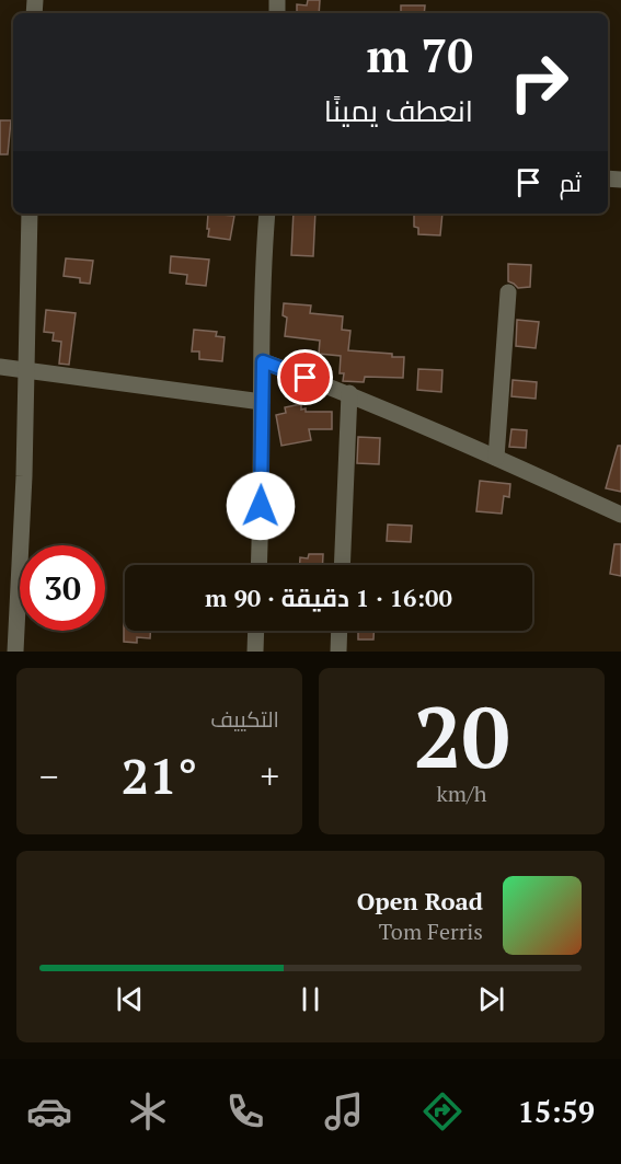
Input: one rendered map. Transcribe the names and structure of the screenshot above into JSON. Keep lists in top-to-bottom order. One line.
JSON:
{"page":{"turn":["70 m","انعطف يمينًا"],"then":"ثم","limit":"30","trip":"16:00 · 1 دقيقة · 90 m","tile":[["20","km/h"],"التكييف"],"heat":["−","21°","+"],"song":["Open Road","Tom Ferris"],"tabs":"15:59"}}
